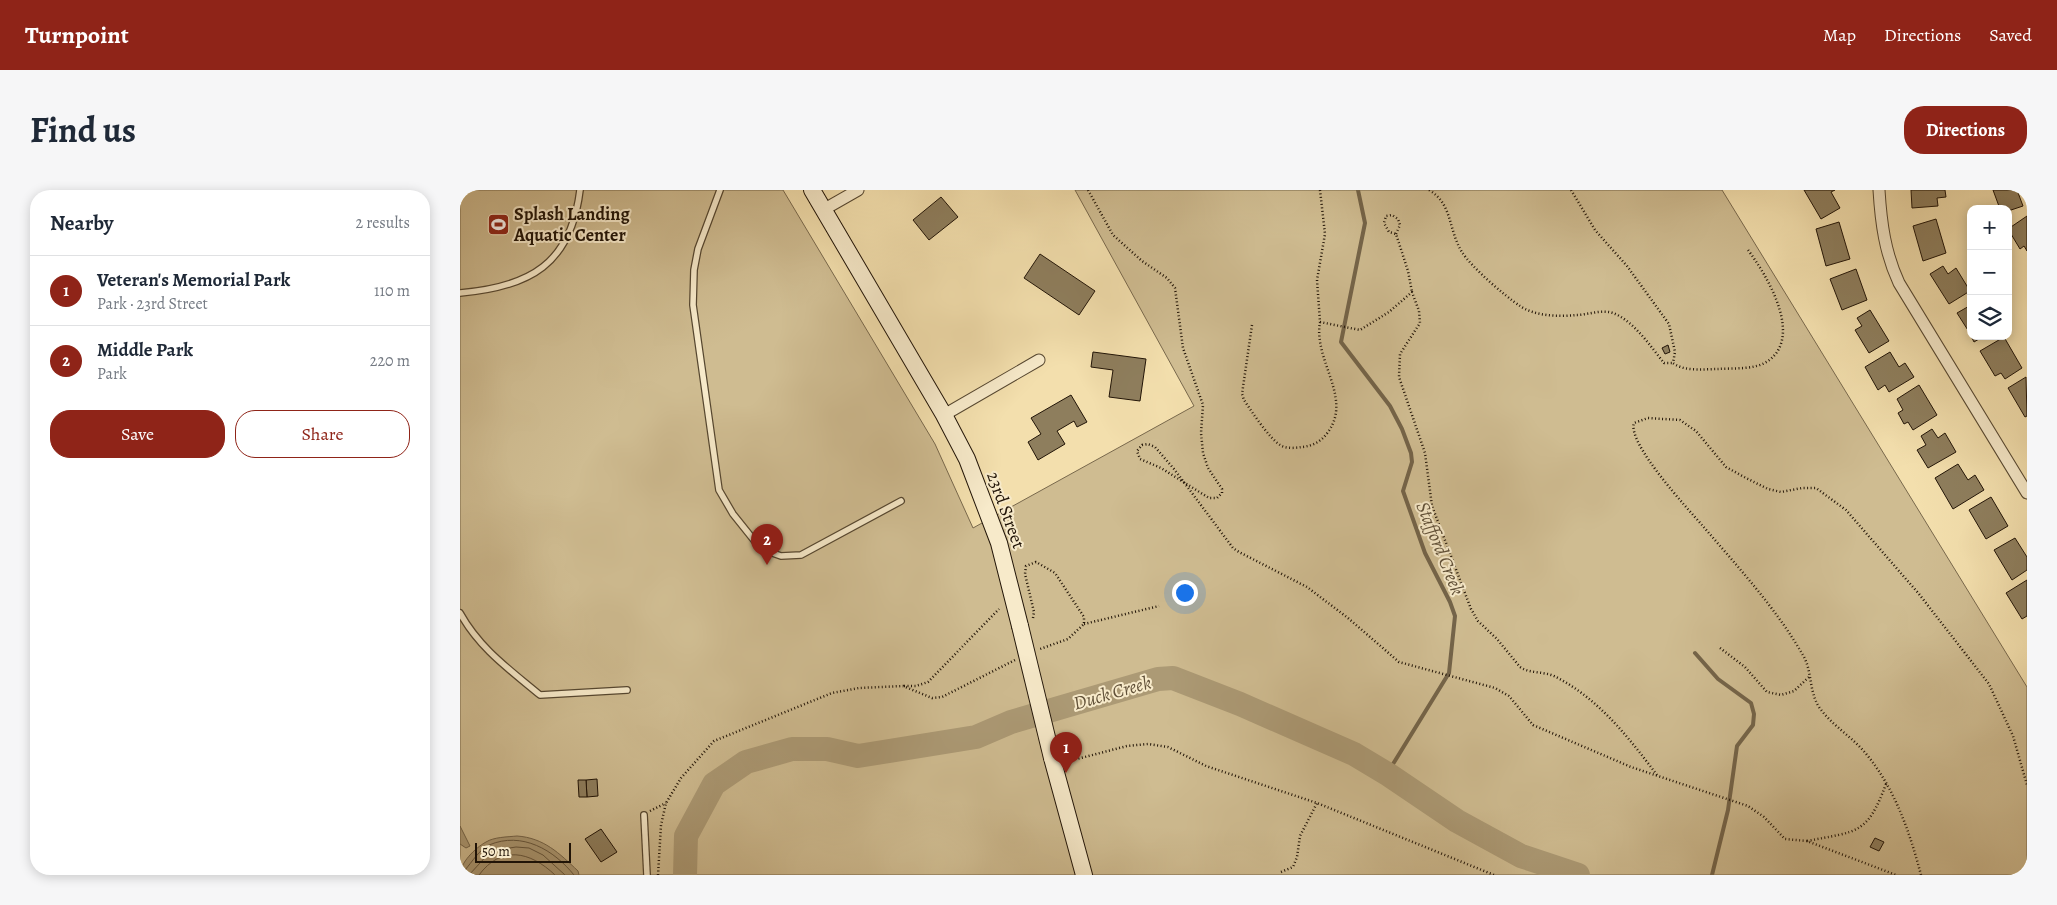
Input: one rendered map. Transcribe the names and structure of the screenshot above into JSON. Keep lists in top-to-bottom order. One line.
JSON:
{"streets":{"street":["23rd Street"]},"water":["Stafford Creek","Duck Creek"],"places":{"sports":["Splash Landing Aquatic Center"]},"scale_bar":"50 m","page":{"header":"Turnpoint","nav":["Map","Directions","Saved"],"title":"Find us","buttons":["Directions",["Save","Share"]],"heading":["Nearby","2 results"],"map_buttons":["+","−"],"list":[{"mark":"1","name":"Veteran's Memorial Park","note":"Park · 23rd Street","value":"110 m"},{"mark":"2","name":"Middle Park","note":"Park","value":"220 m"}],"pins":["2","1"],"scale":"50 m"}}
